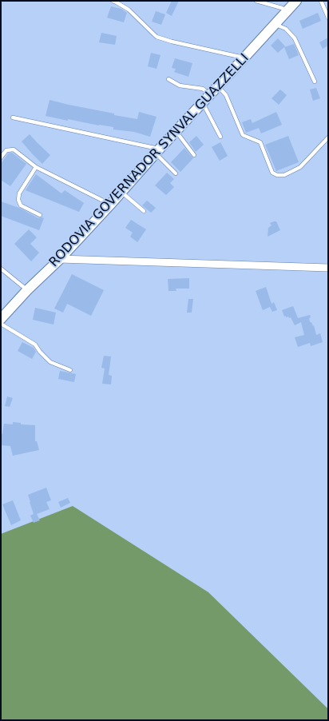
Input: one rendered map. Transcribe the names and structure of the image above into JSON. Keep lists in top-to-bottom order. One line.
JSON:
{"streets":{"main road":["RODOVIA GOVERNADOR SYNVAL GUAZZELLI"]}}
